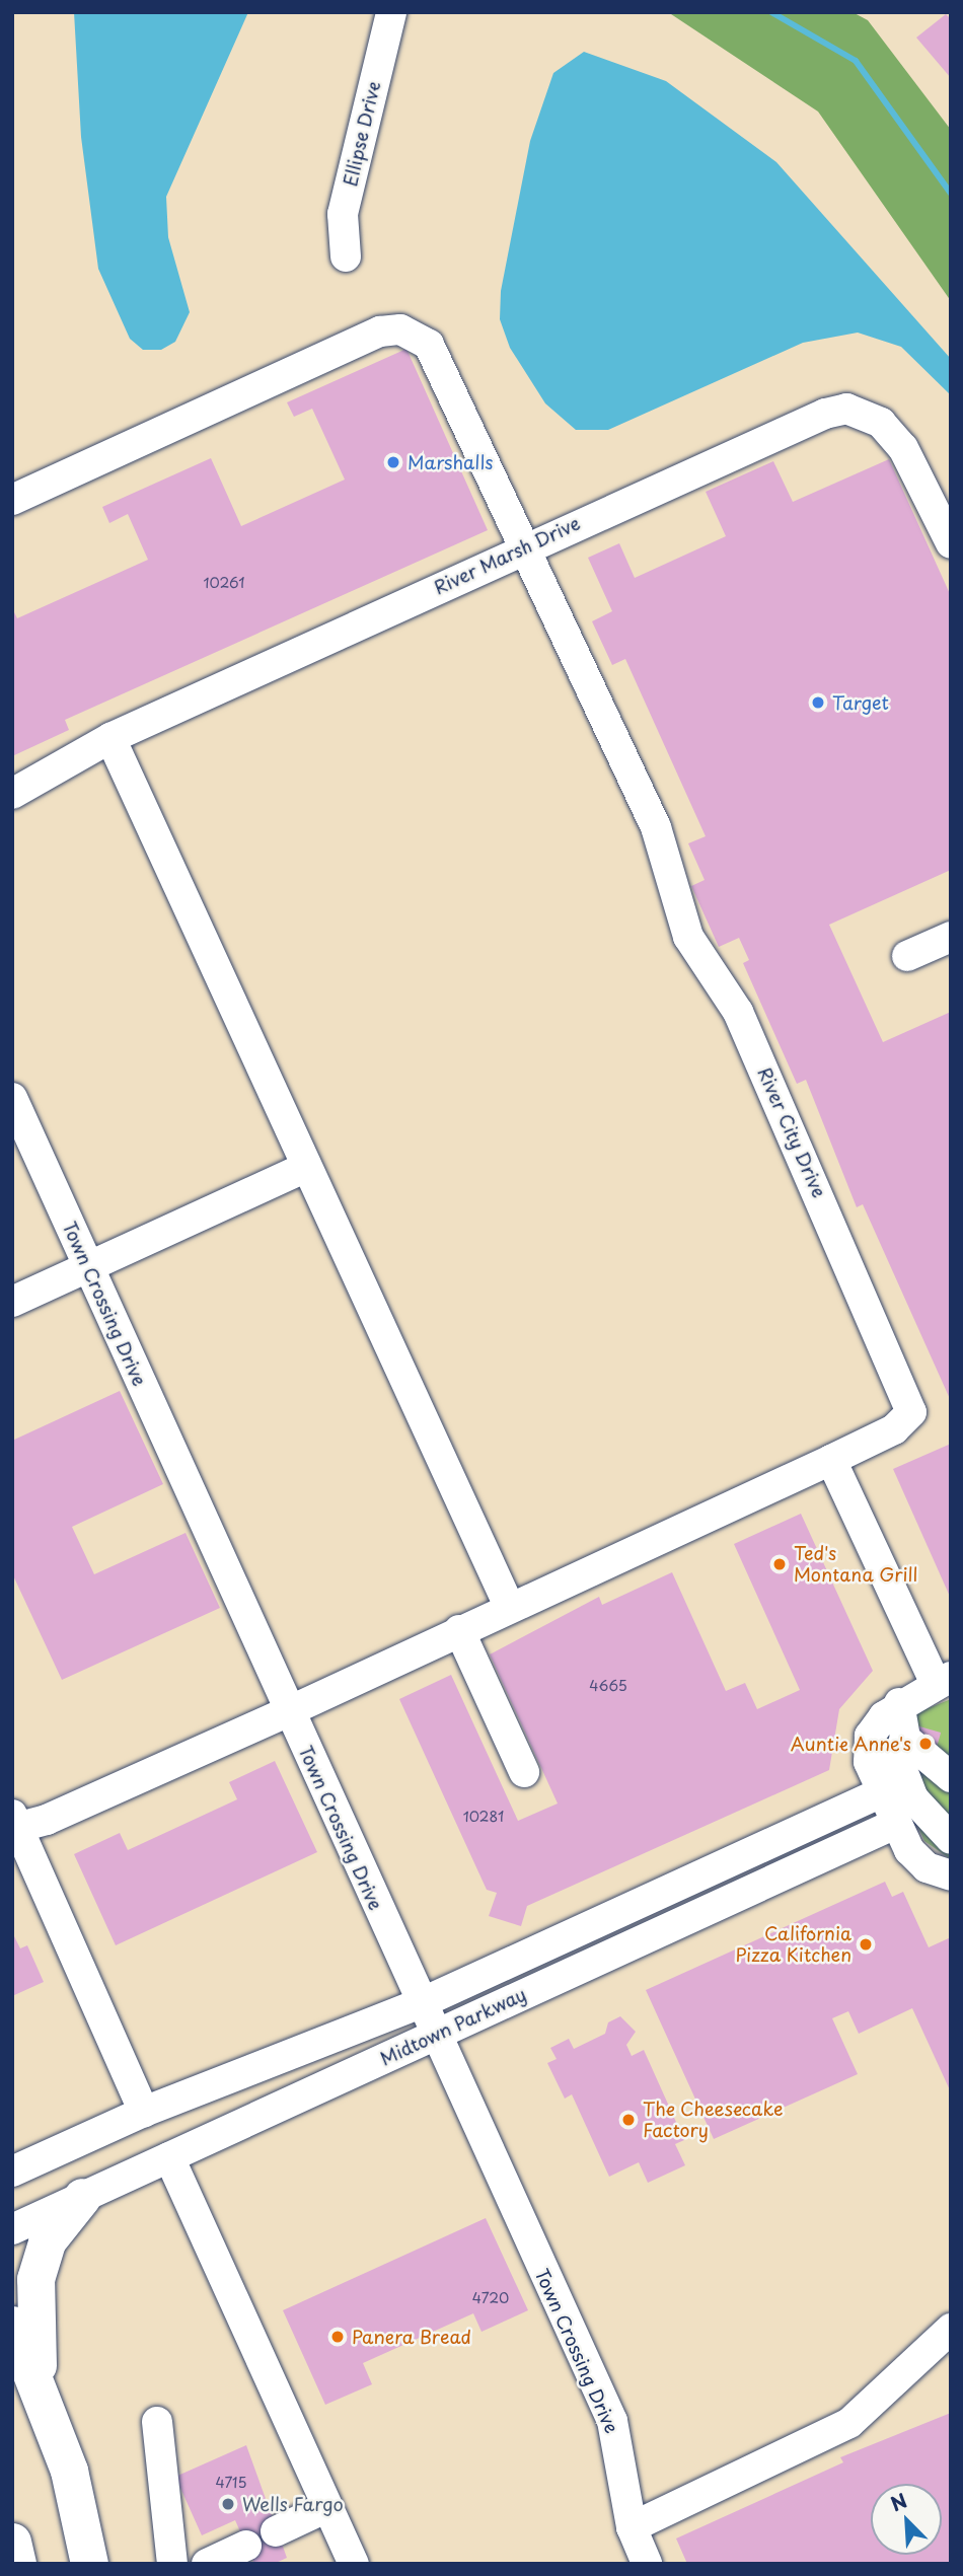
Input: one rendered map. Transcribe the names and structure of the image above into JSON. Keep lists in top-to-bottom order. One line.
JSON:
{"streets":{"street":["Ellipse Drive","River Marsh Drive","River City Drive","Town Crossing Drive","Midtown Parkway"]},"crossings":[["River Marsh Drive","River City Drive"],["Town Crossing Drive","Midtown Parkway"]],"places":["Marshalls","Target","Ted's Montana Grill","Auntie Anne's","California Pizza Kitchen","The Cheesecake Factory","Panera Bread","Wells Fargo"],"house_numbers":["10261","4665","10281","4720","4715"],"north":"top left"}
